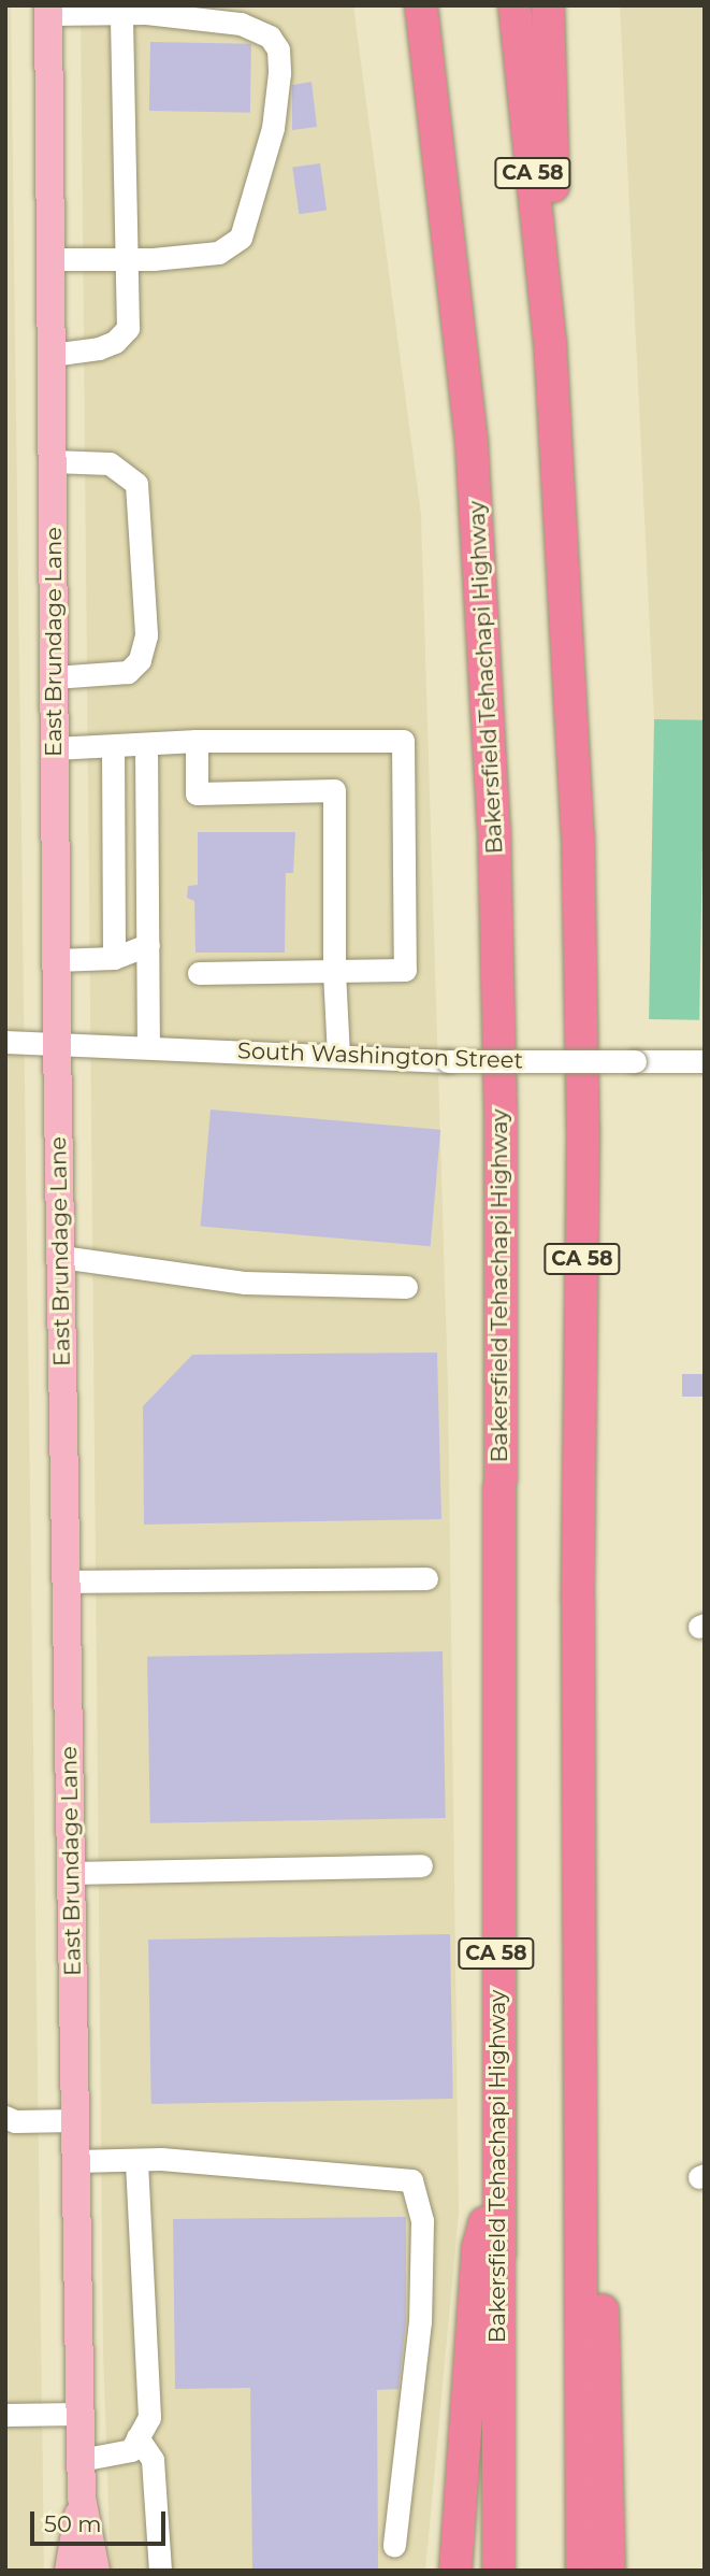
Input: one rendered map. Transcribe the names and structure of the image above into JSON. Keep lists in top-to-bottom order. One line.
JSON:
{"streets":{"highway":["CA 58","Bakersfield Tehachapi Highway"],"main road":["East Brundage Lane"],"street":["South Washington Street"]},"crossings":[["East Brundage Lane","South Washington Street"]],"scale_bar":"50 m"}
